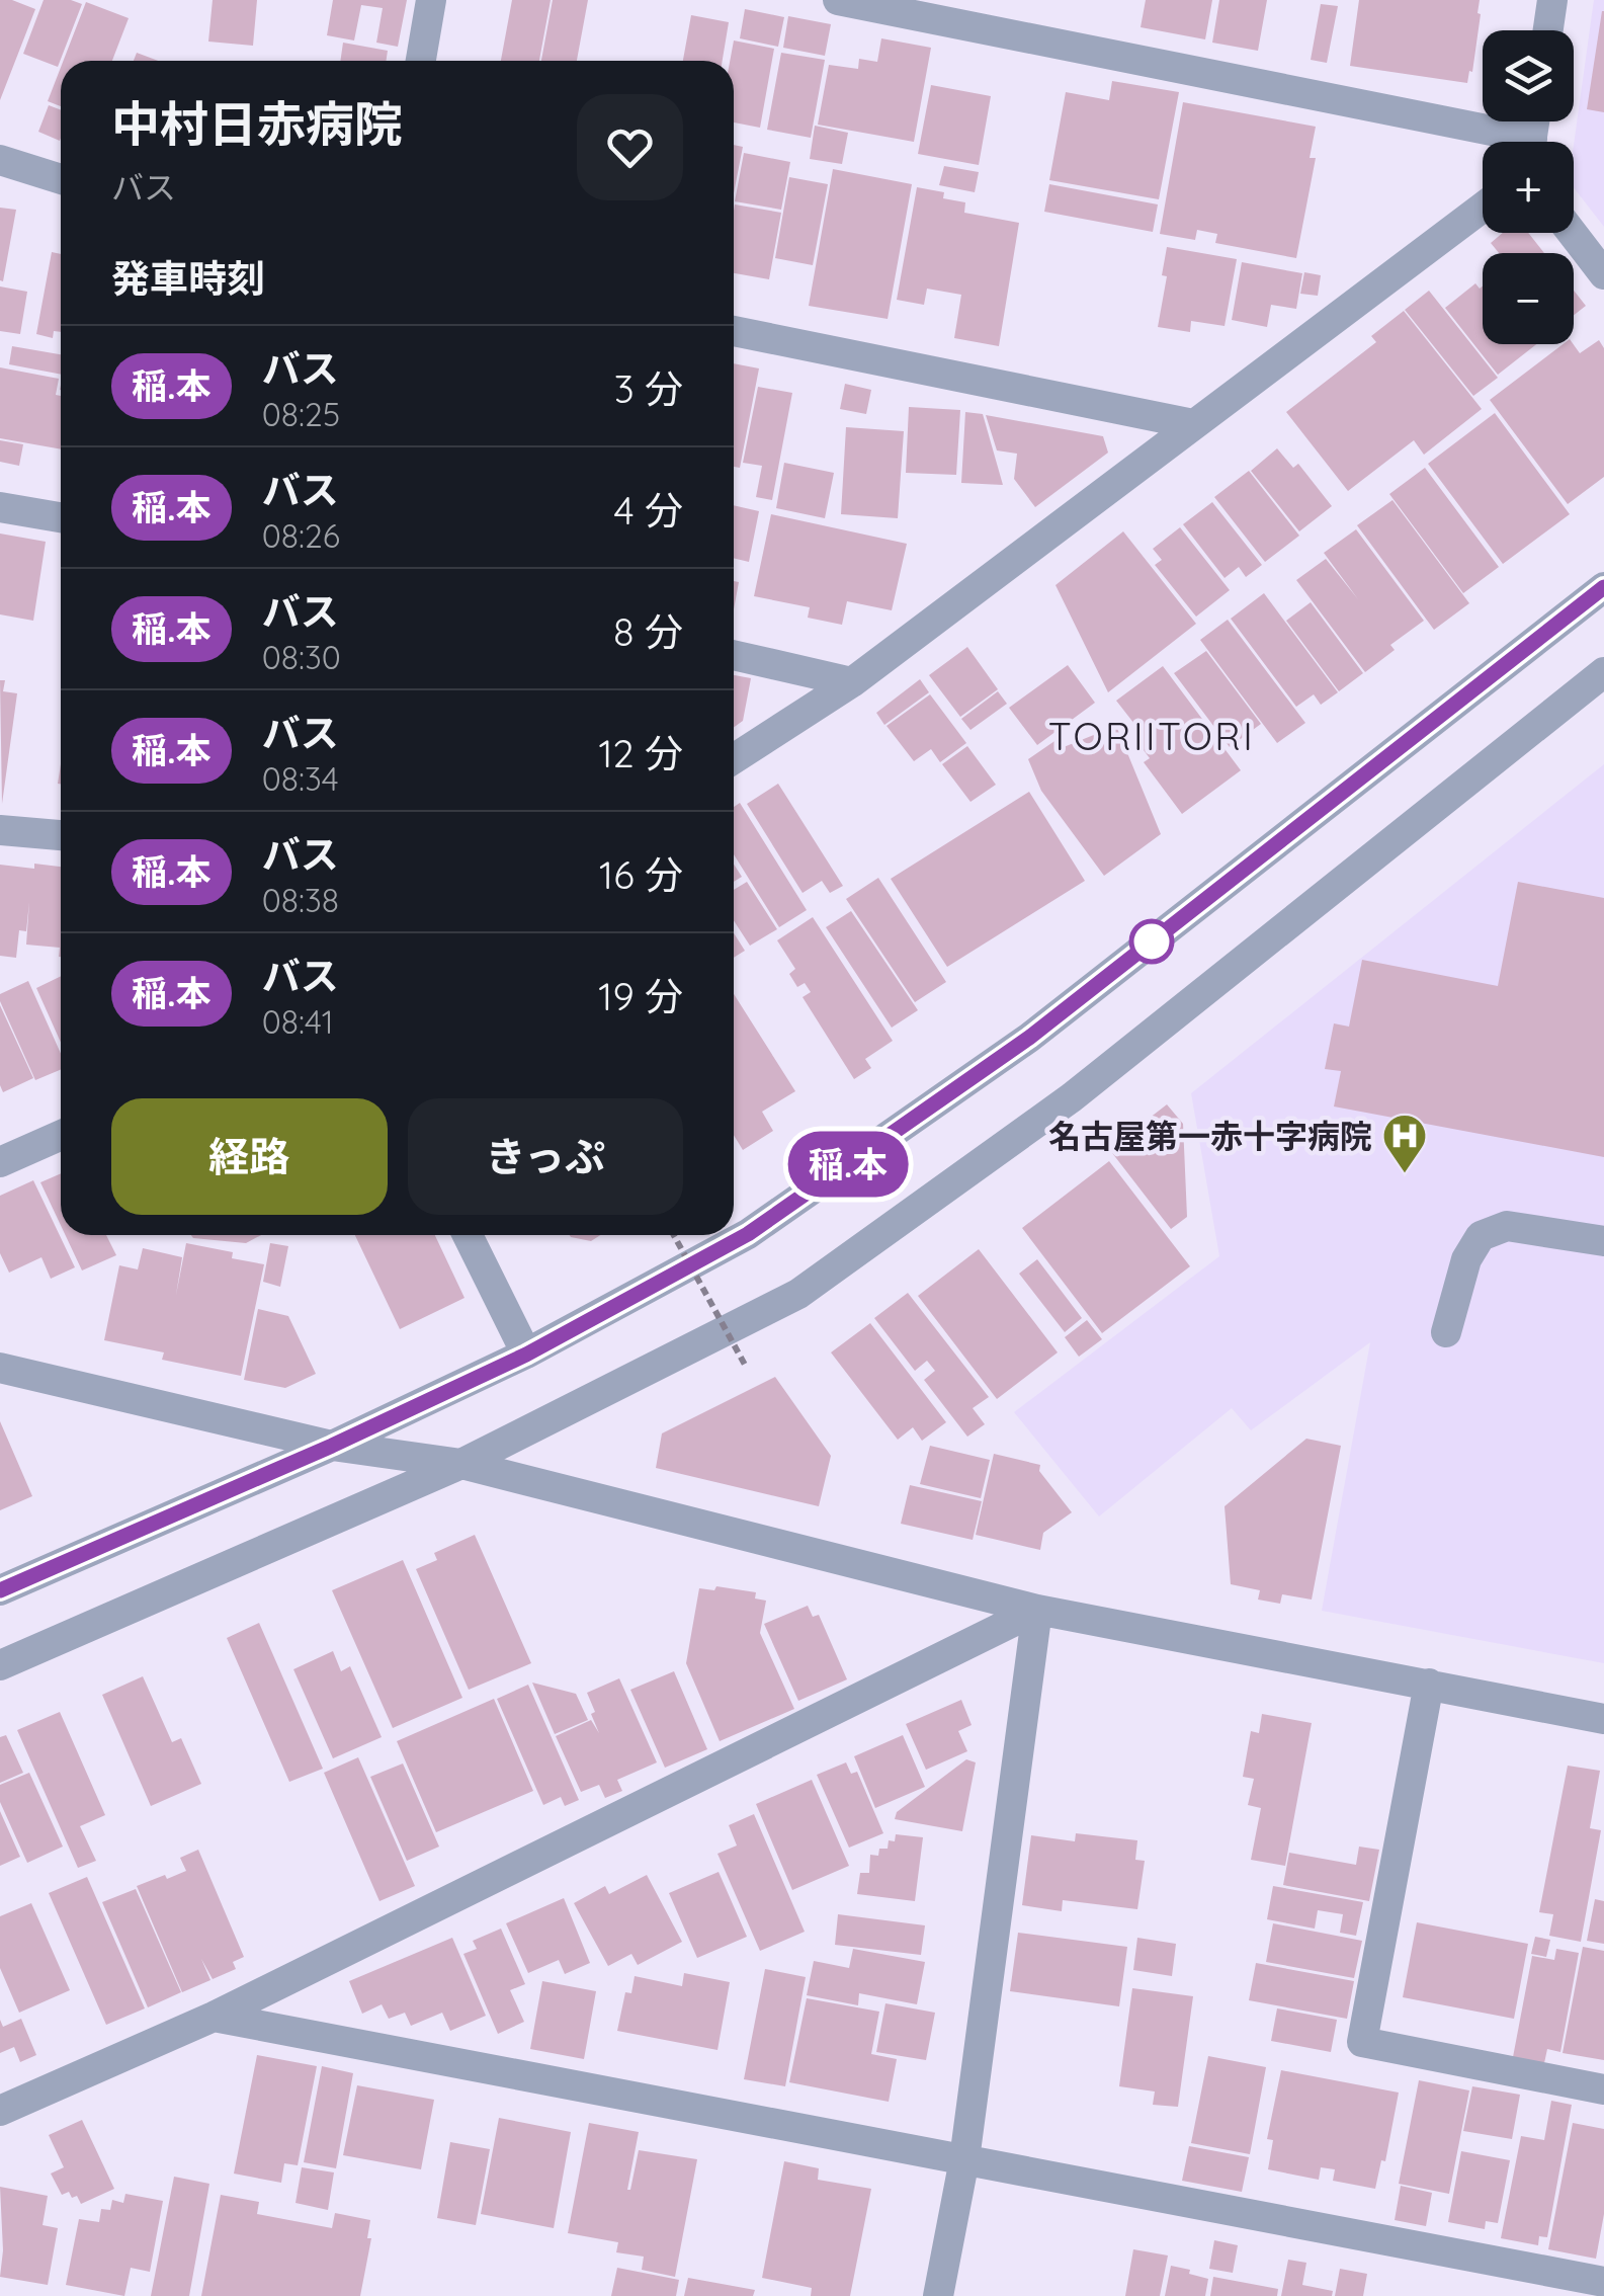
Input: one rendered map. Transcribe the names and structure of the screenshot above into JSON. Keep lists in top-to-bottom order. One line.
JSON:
{"districts":["TORIITORI"],"places":{"hospital":["名古屋第一赤十字病院"]},"lines":["bus line 稲.本"],"page":{"on_map":"稲.本","map_buttons":["+","−"],"heading":[["中村日赤病院","バス"],"発車時刻"],"list":[{"mark":"稲.本","name":"バス","note":"08:25","value":"3 分"},{"mark":"稲.本","name":"バス","note":"08:26","value":"4 分"},{"mark":"稲.本","name":"バス","note":"08:30","value":"8 分"},{"mark":"稲.本","name":"バス","note":"08:34","value":"12 分"},{"mark":"稲.本","name":"バス","note":"08:38","value":"16 分"},{"mark":"稲.本","name":"バス","note":"08:41","value":"19 分"}],"buttons":["経路","きっぷ"]}}
